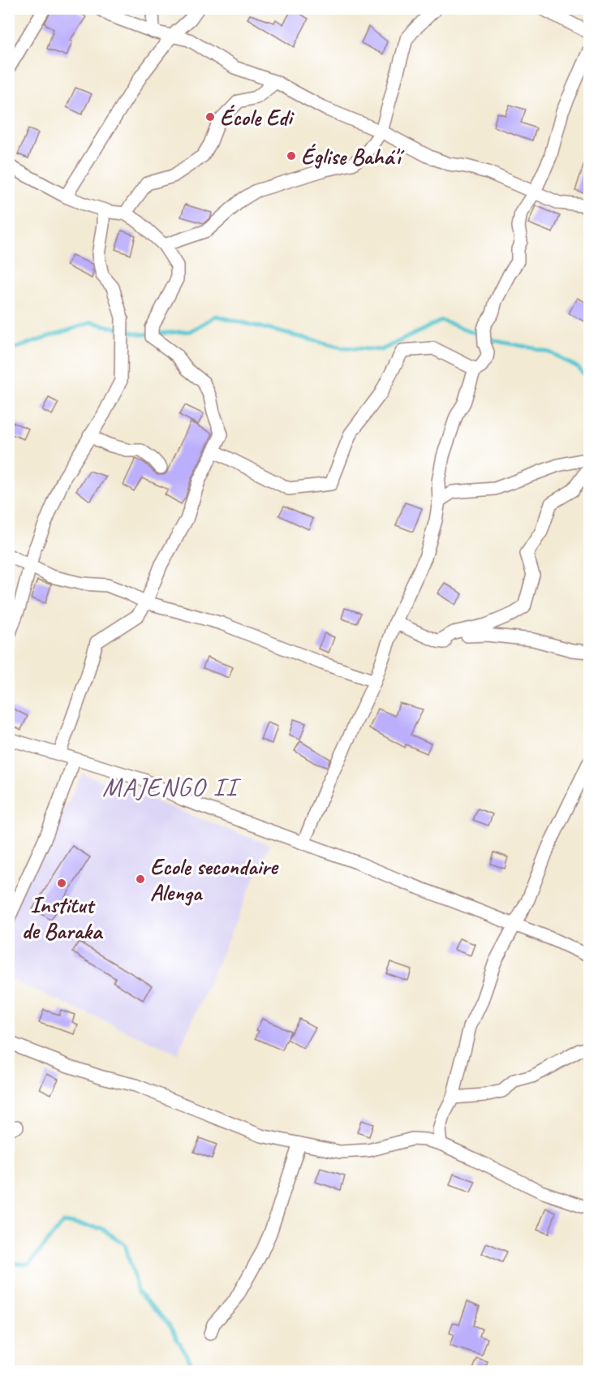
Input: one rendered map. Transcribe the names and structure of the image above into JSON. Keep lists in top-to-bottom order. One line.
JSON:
{"districts":["MAJENGO II"],"places":["École Edi","Église Bahá'í","Ecole secondaire Alenga","Institut de Baraka"]}
